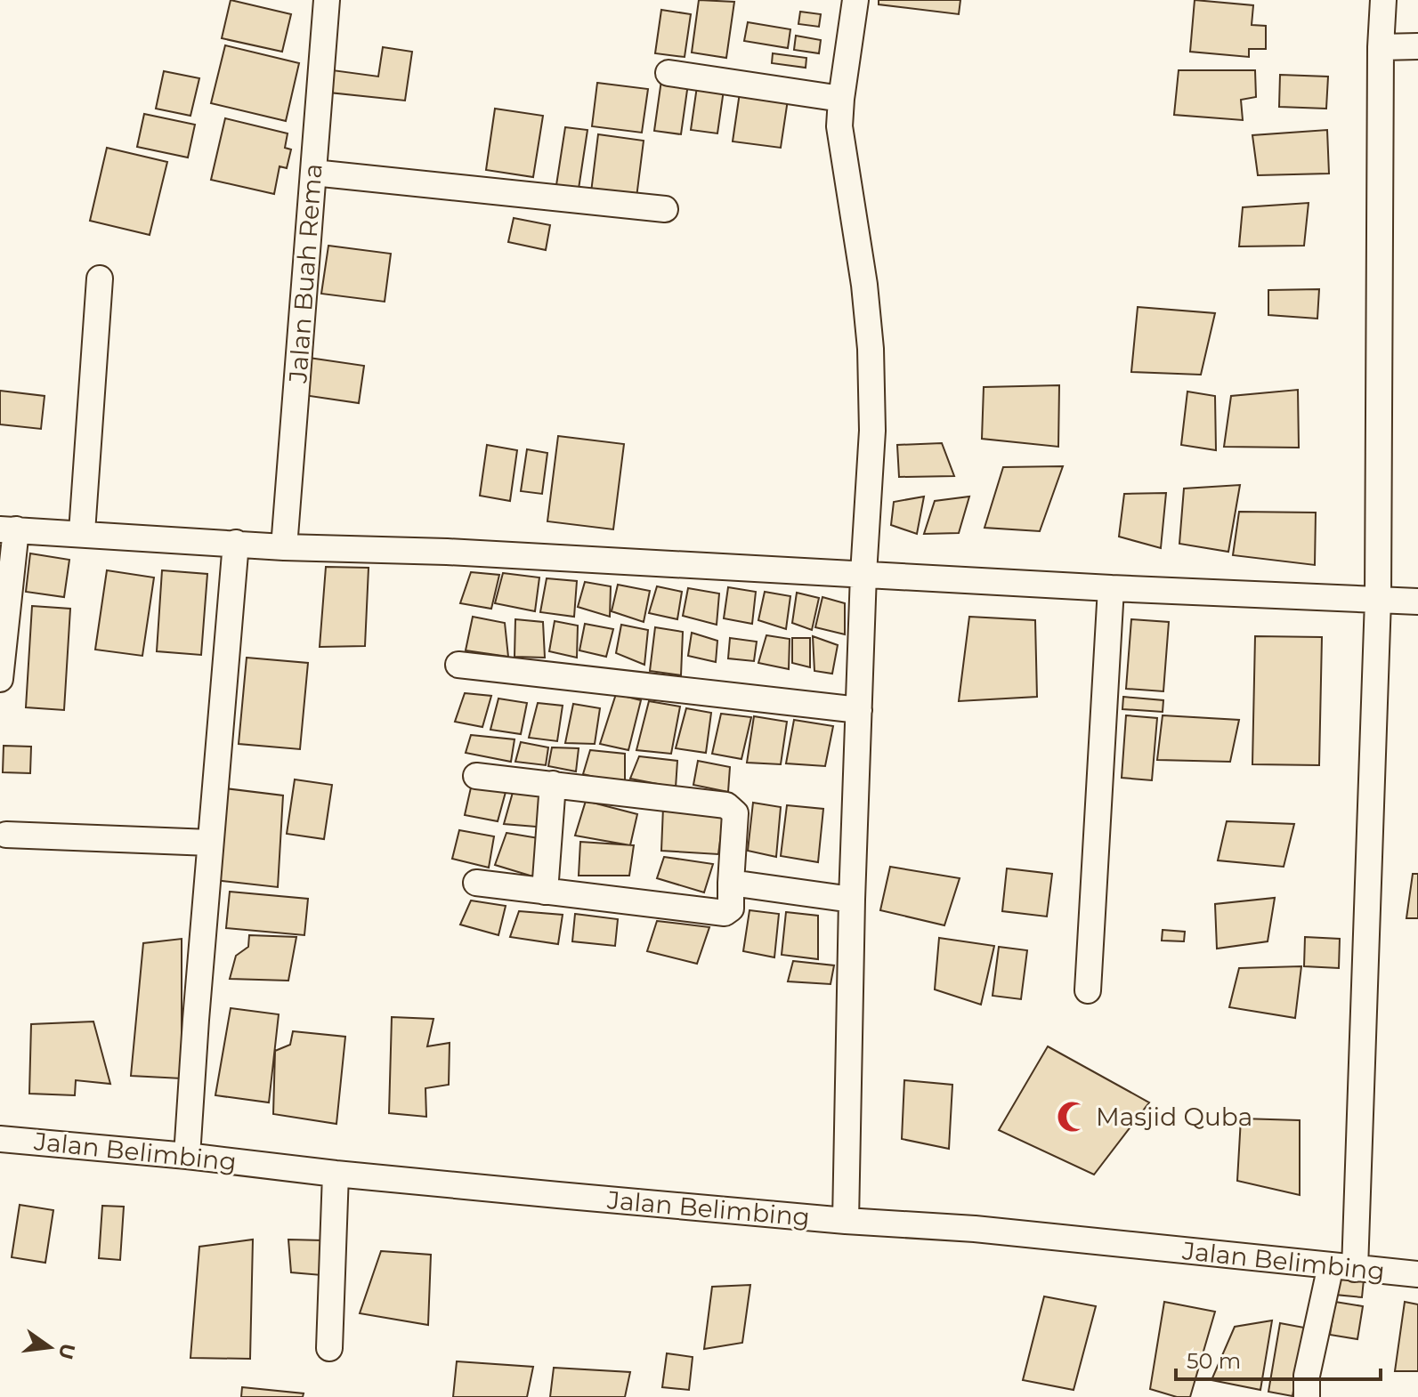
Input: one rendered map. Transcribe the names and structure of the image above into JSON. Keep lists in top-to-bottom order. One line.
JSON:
{"streets":{"street":["Jalan Buah Rema","Jalan Belimbing"]},"places":{"mosque":["Masjid Quba"]},"scale_bar":"50 m","north":"right"}
